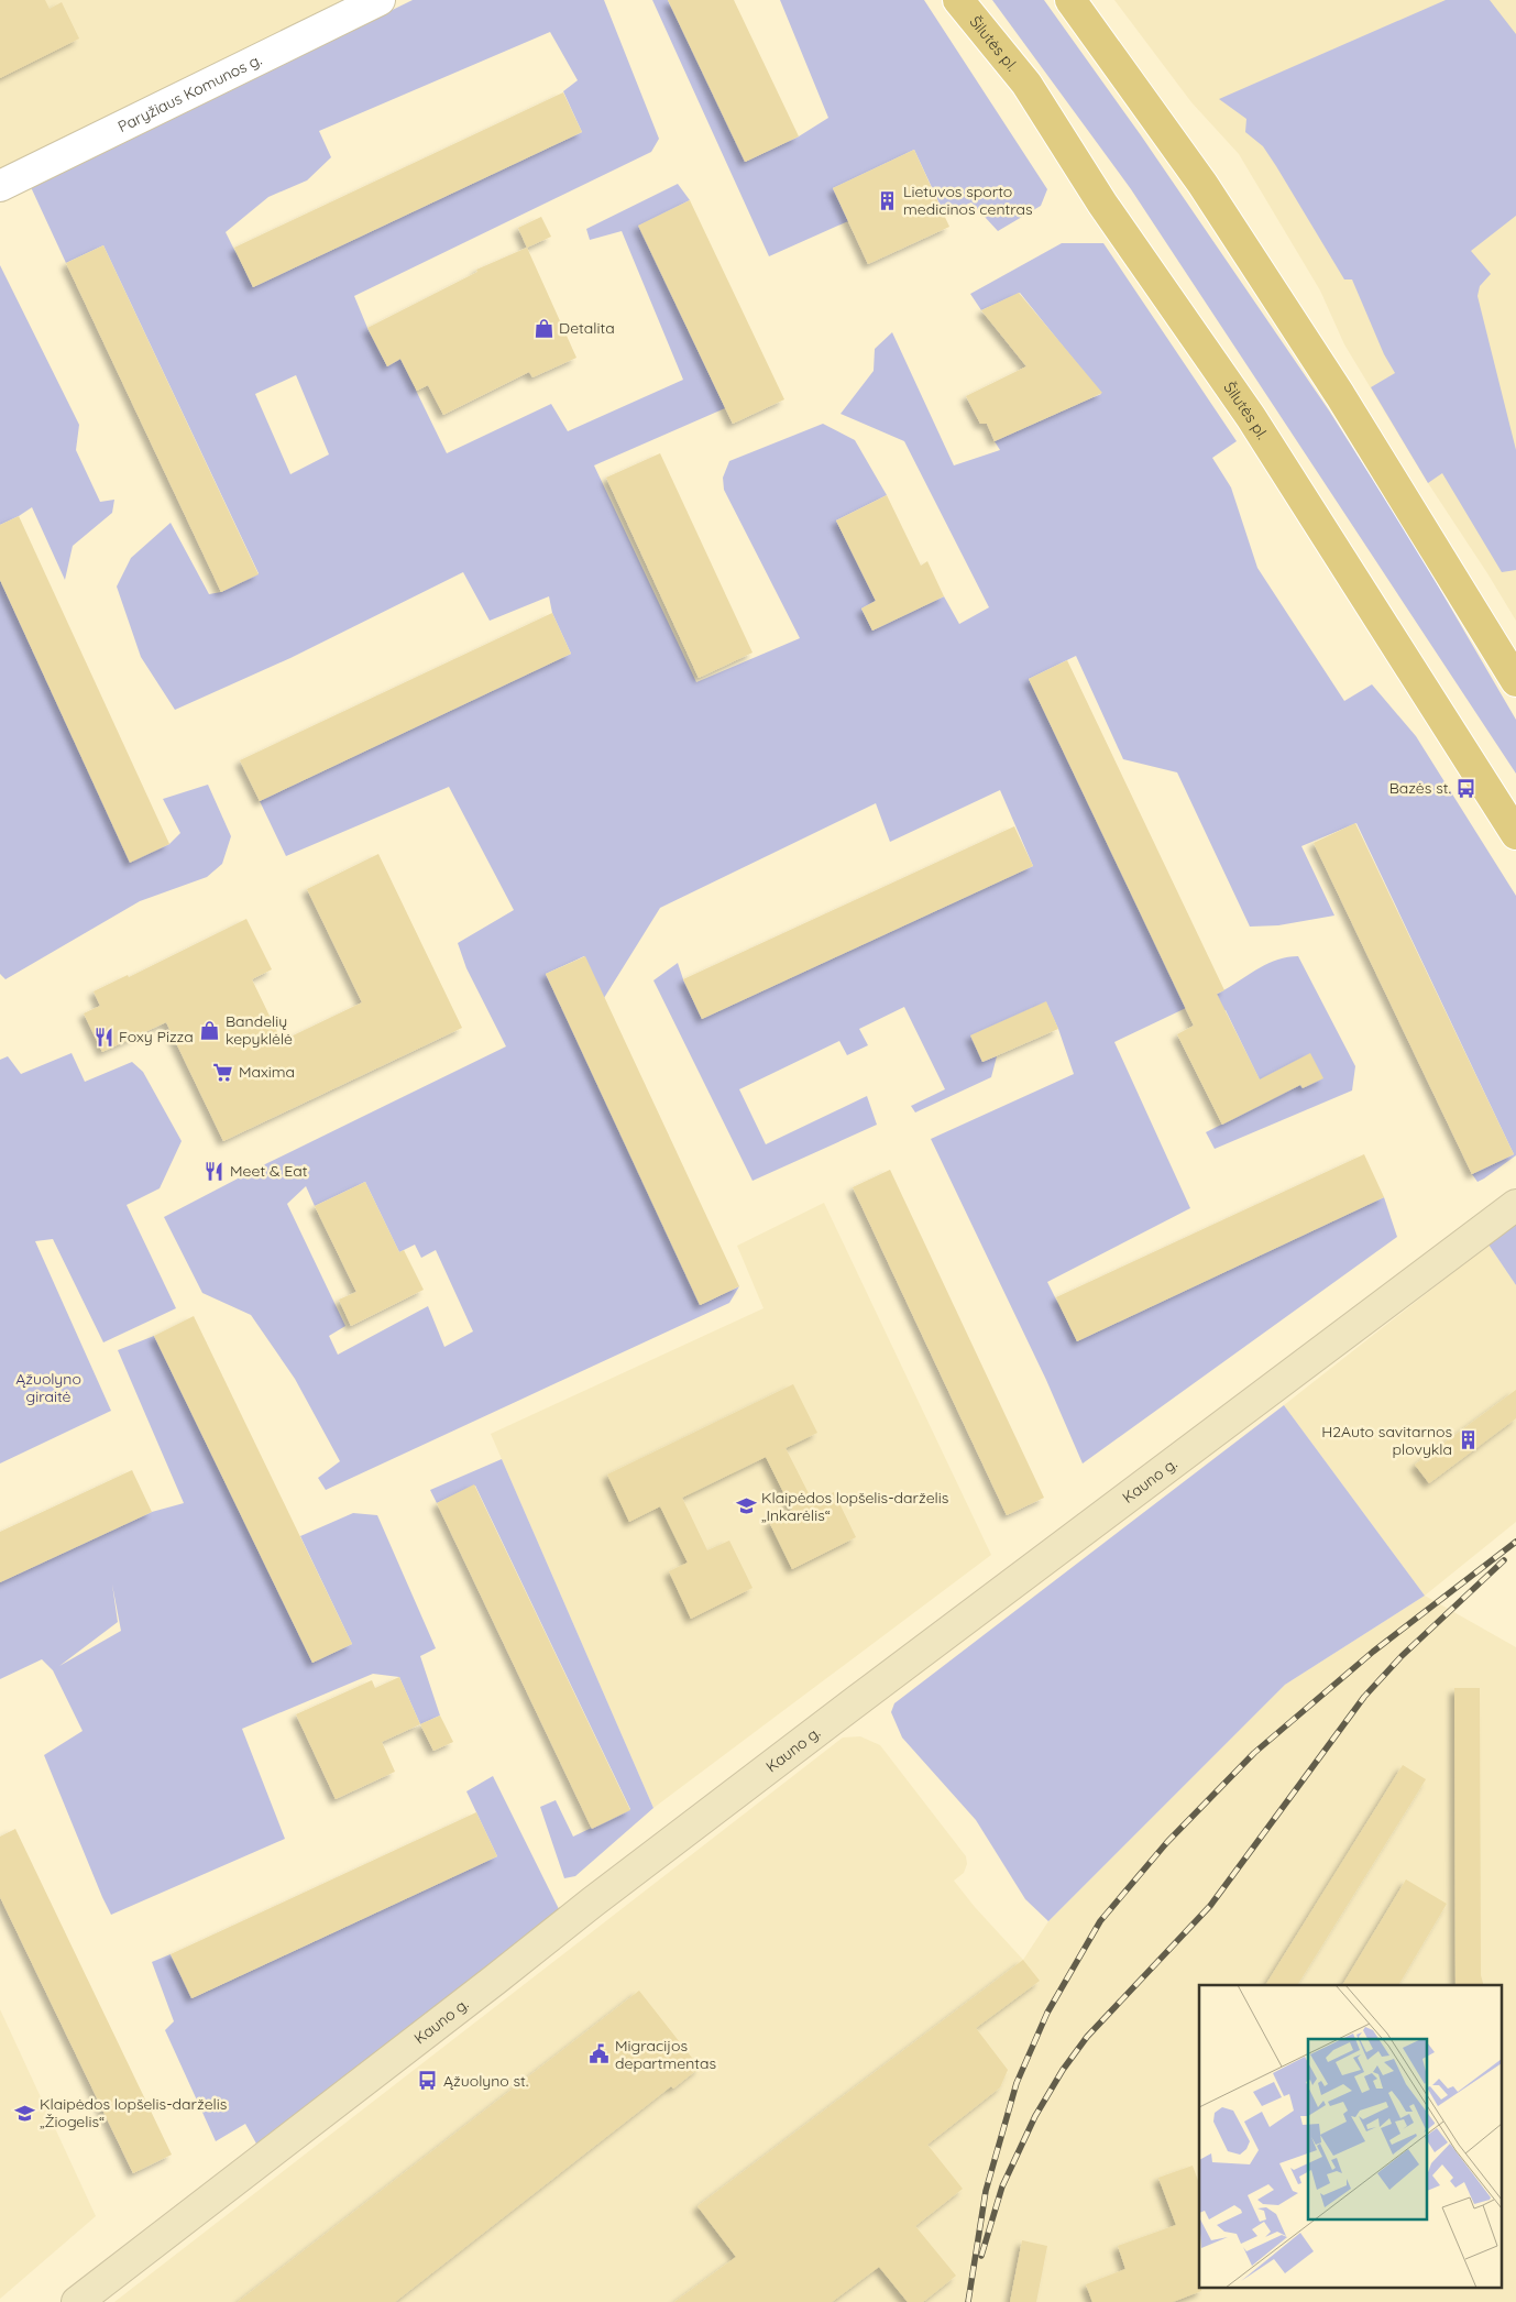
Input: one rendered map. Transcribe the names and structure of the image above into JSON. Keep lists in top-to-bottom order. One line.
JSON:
{"streets":{"main road":["Šilutės pl.","Kauno g."],"street":["Paryžiaus Komunos g."]},"parks":["Ąžuolyno giraitė"],"places":{"building":["Lietuvos sporto medicinos centras","H2Auto savitarnos plovykla"],"shop":["Detalita","Bandelių kepyklėlė"],"bus stop":["Bazės st.","Ąžuolyno st."],"restaurant":["Foxy Pizza","Meet & Eat"],"supermarket":["Maxima"],"school or university":["Klaipėdos lopšelis-darželis „Inkarėlis“","Klaipėdos lopšelis-darželis „Žiogelis“"],"public building":["Migracijos departmentas"]}}
